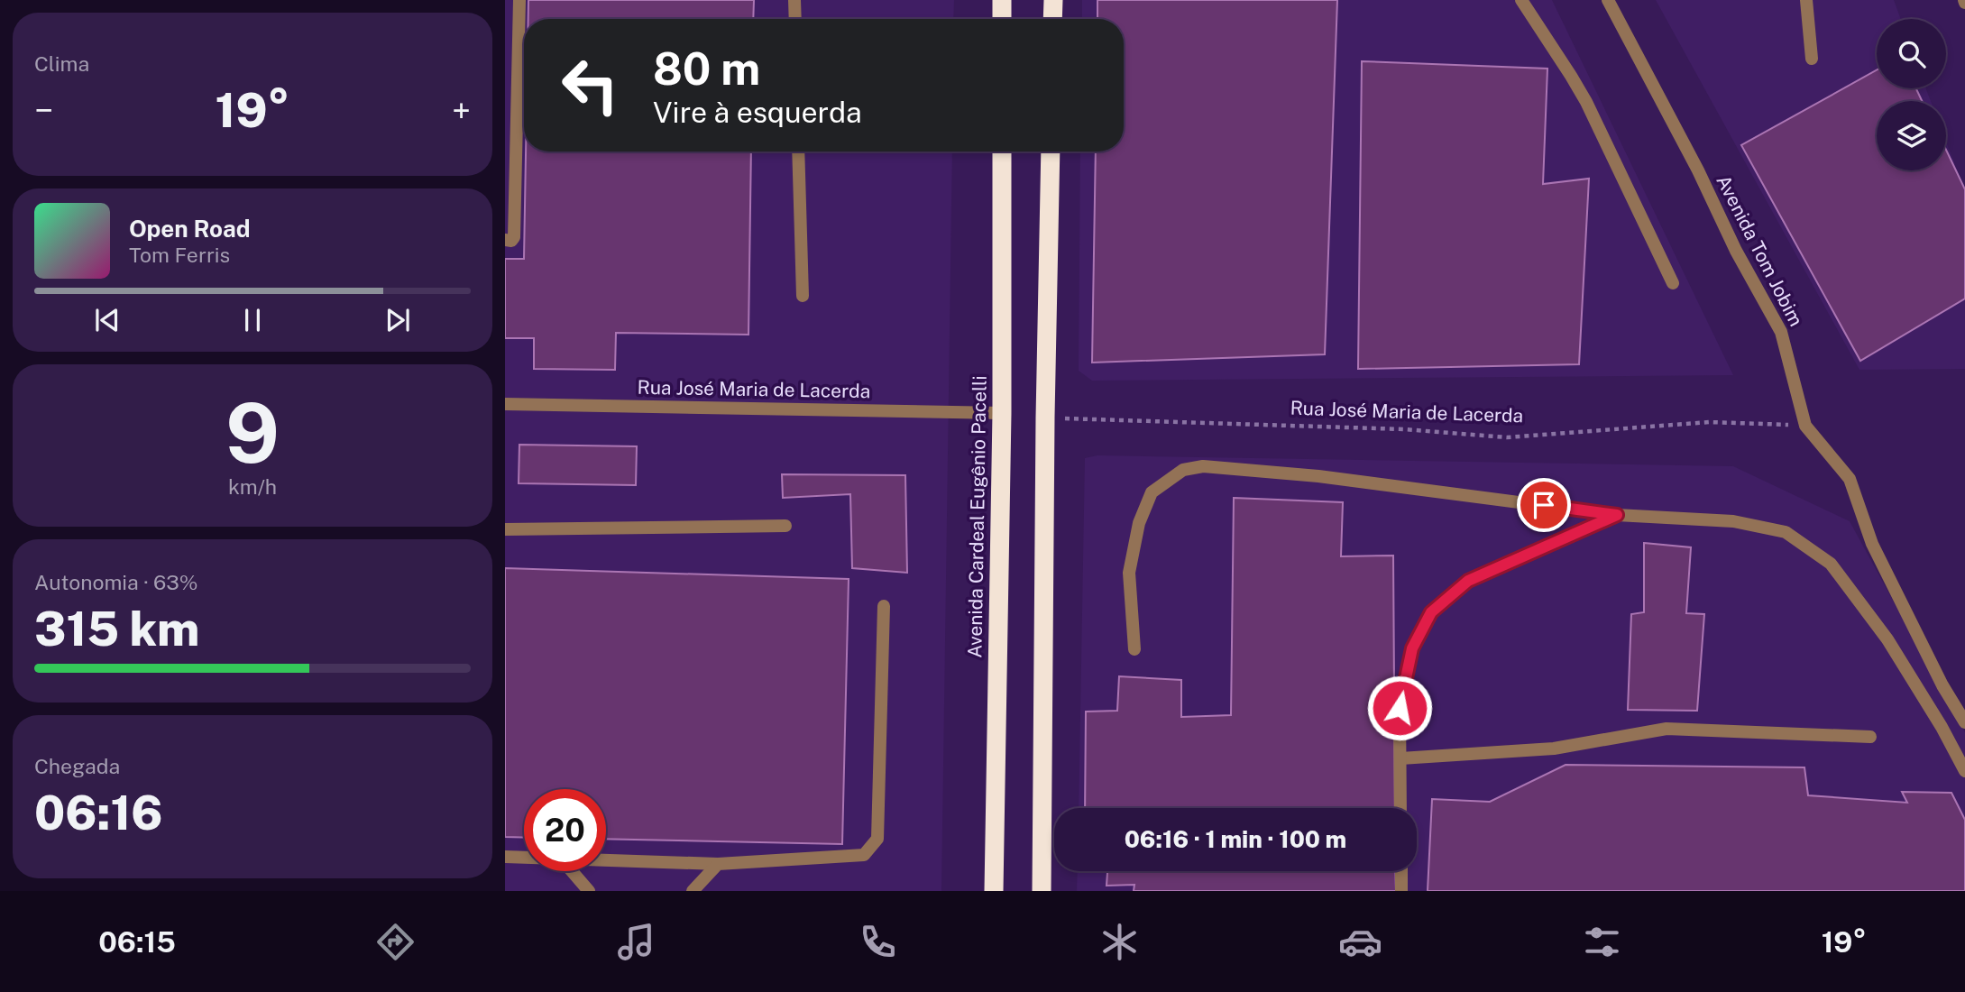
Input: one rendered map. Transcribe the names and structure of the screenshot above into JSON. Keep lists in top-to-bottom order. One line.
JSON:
{"streets":{"highway":["Avenida Cardeal Eugênio Pacelli"],"street":["Avenida Tom Jobim","Rua José Maria de Lacerda"]},"crossings":[["Avenida Tom Jobim","Rua José Maria de Lacerda"],["Rua José Maria de Lacerda","Avenida Cardeal Eugênio Pacelli"]],"page":{"tile":["Clima",["9","km/h"],["Autonomia · 63%","315 km"],["Chegada","06:16"]],"turn":["80 m","Vire à esquerda"],"heat":["−","19°","+"],"song":["Open Road","Tom Ferris"],"limit":"20","trip":"06:16 · 1 min · 100 m","tabs":["06:15","19°"]}}
